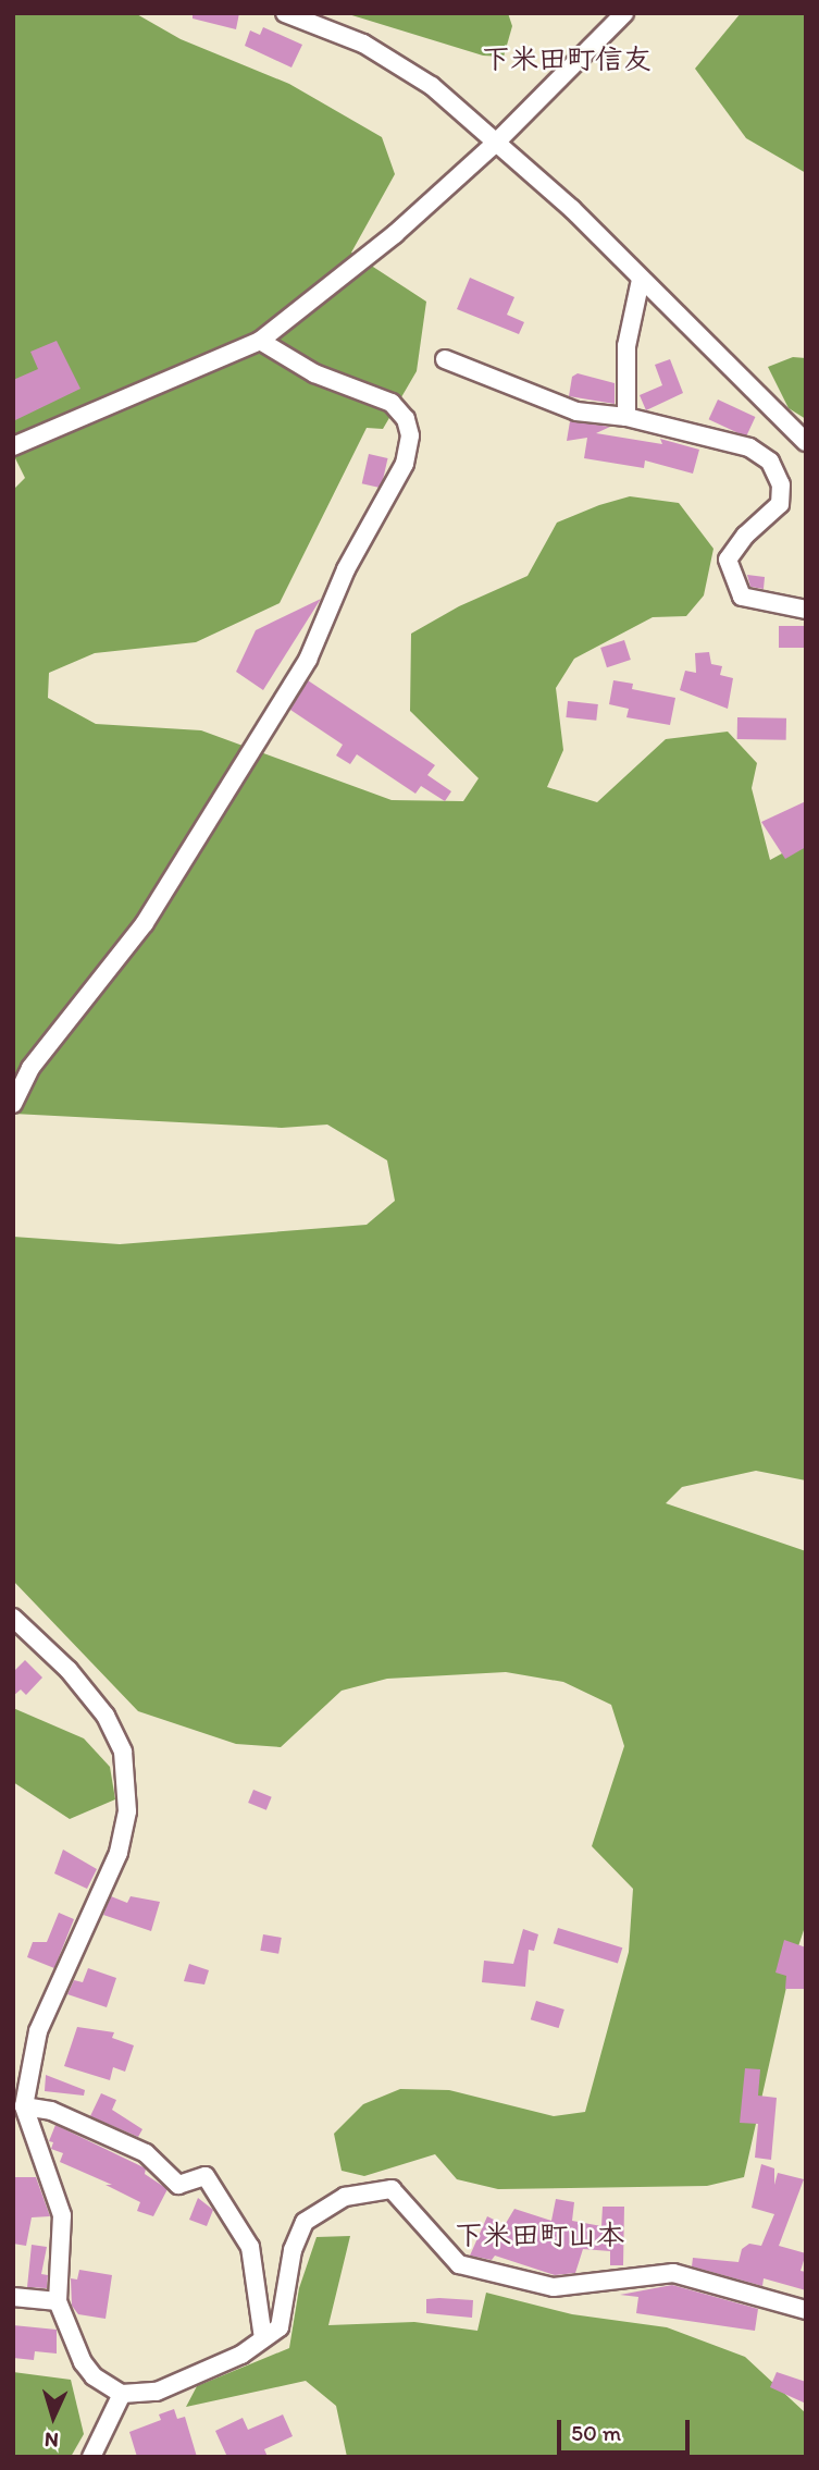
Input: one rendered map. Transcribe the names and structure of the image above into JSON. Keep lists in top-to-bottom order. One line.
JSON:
{"districts":["下米田町信友","下米田町山本"],"scale_bar":"50 m","north":"bottom"}
